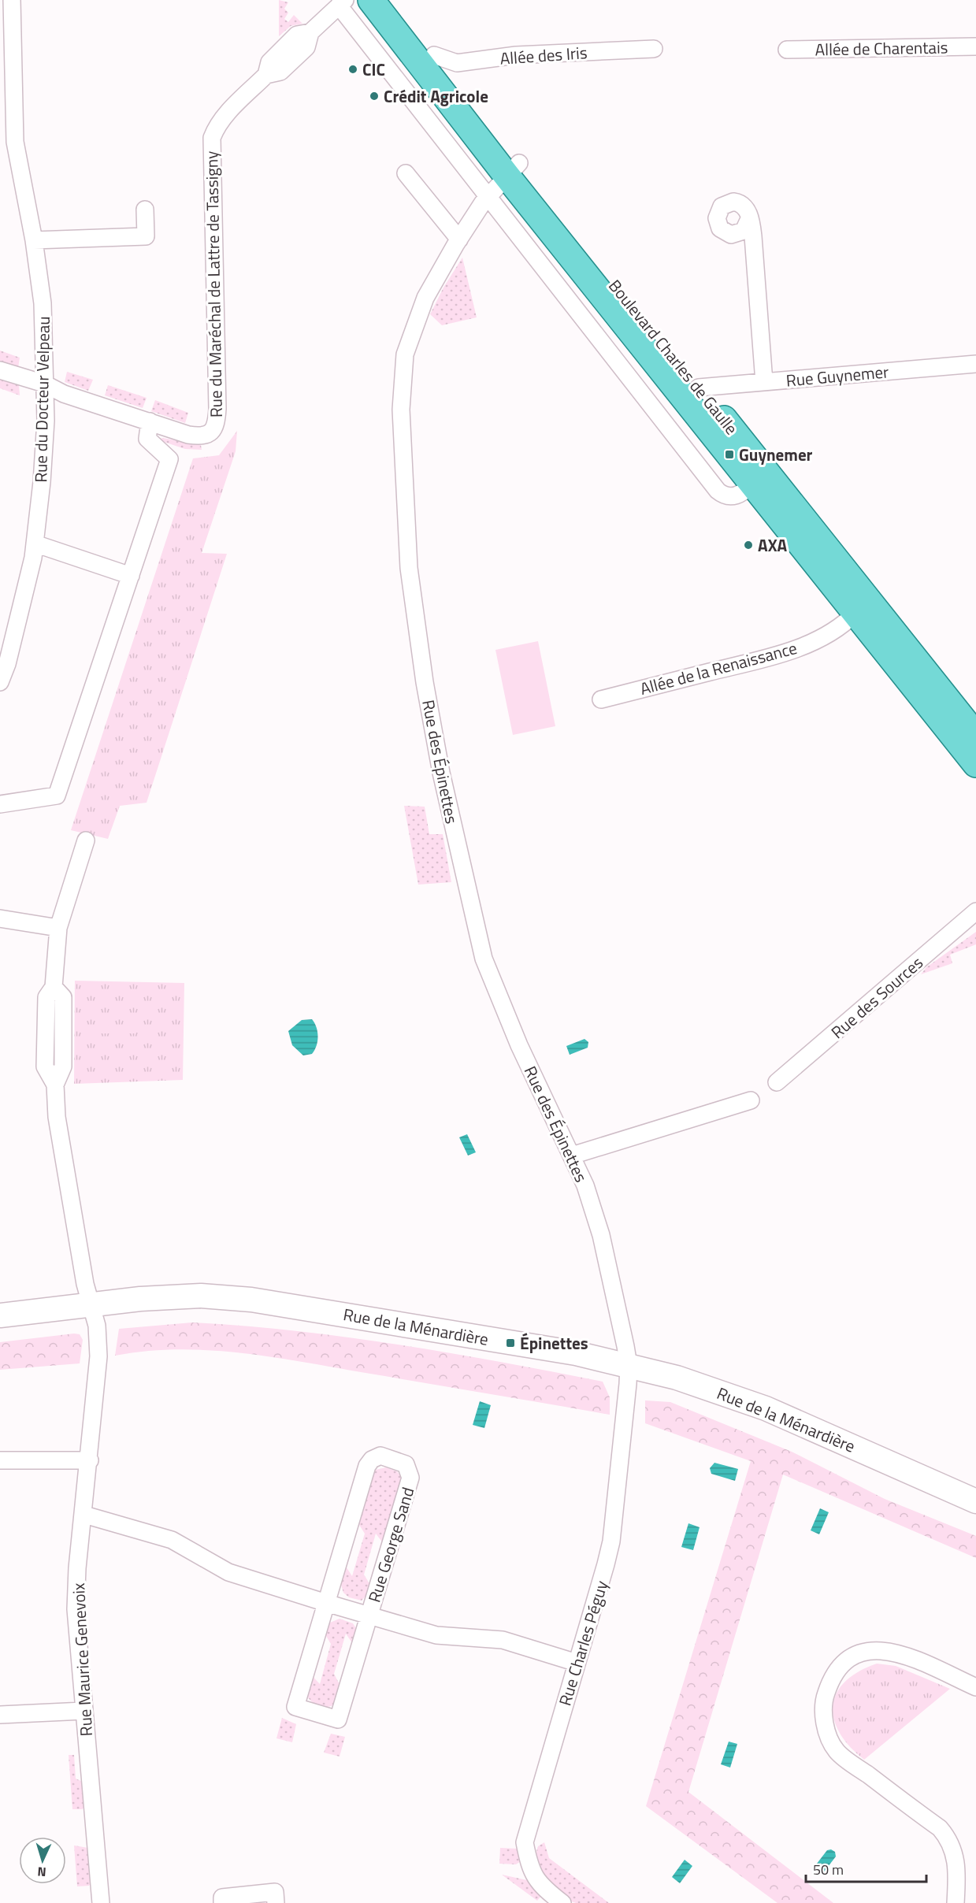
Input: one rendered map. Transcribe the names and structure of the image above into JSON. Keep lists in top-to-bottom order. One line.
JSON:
{"streets":{"main road":["Boulevard Charles de Gaulle","Rue de la Ménardière"],"street":["Allée de Charentais","Allée des Iris","Rue du Maréchal de Lattre de Tassigny","Rue Guynemer","Rue du Docteur Velpeau","Allée de la Renaissance","Rue des Épinettes","Rue des Sources","Rue George Sand","Rue Charles Péguy","Rue Maurice Genevoix"]},"crossings":[["Allée des Iris","Boulevard Charles de Gaulle"],["Boulevard Charles de Gaulle","Rue Guynemer"],["Boulevard Charles de Gaulle","Allée de la Renaissance"],["Boulevard Charles de Gaulle","Rue des Épinettes"],["Rue des Épinettes","Rue de la Ménardière"],["Rue des Épinettes","Rue Charles Péguy"],["Rue de la Ménardière","Rue Charles Péguy"],["Rue de la Ménardière","Rue Maurice Genevoix"],["Rue George Sand","Rue Charles Péguy"],["Rue George Sand","Rue Maurice Genevoix"]],"places":{"other":["CIC","Crédit Agricole","AXA"],"transit":["Guynemer","Épinettes"]},"scale_bar":"50 m","north":"bottom"}
